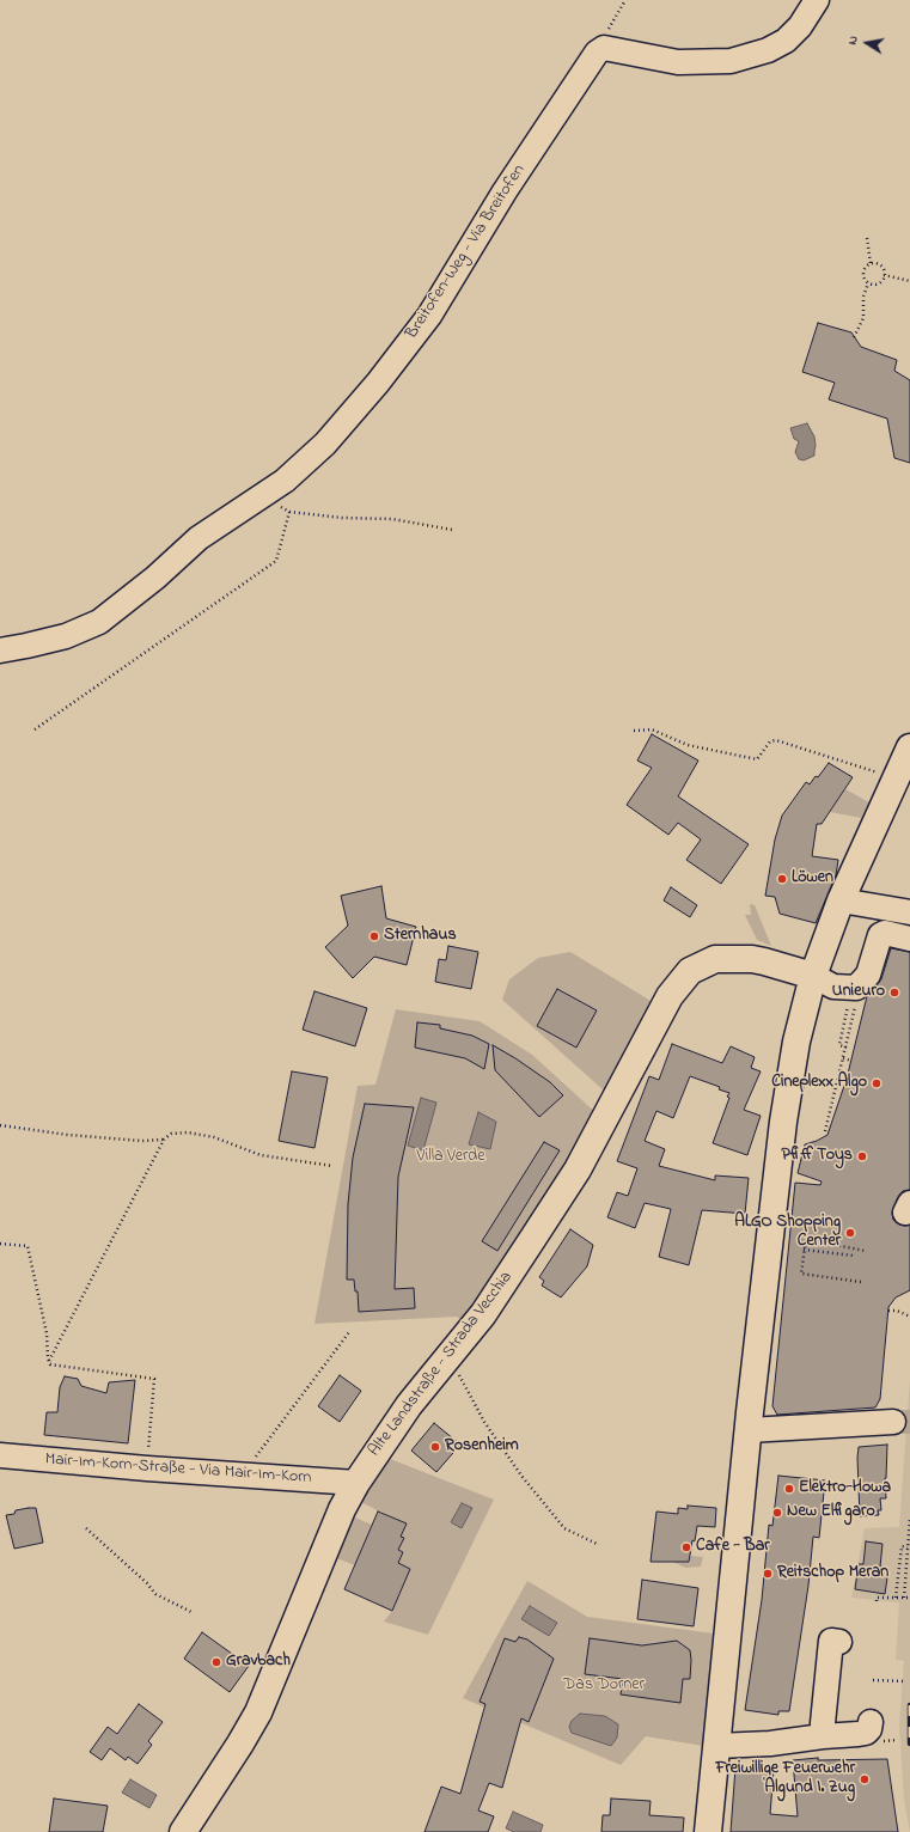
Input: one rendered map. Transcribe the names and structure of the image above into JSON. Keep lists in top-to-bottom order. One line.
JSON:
{"streets":{"main road":["Alte Landstraße - Strada Vecchia"],"street":["Breitofen-Weg - Via Breitofen","Mair-Im-Korn-Straße - Via Mair-Im-Korn"]},"crossings":[["Alte Landstraße - Strada Vecchia","Mair-Im-Korn-Straße - Via Mair-Im-Korn"]],"parks":["Villa Verde","Das Dorner"],"places":["Löwen","Sternhaus","Unieuro","Cineplexx Algo","Pfiff Toys","ALGO Shopping Center","Rosenheim","Elektro-Howa","New Elfigaro","Cafe - Bar","Reitschop Meran","Gravbach","Freiwillige Feuerwehr Algund I. Zug"],"north":"left"}
